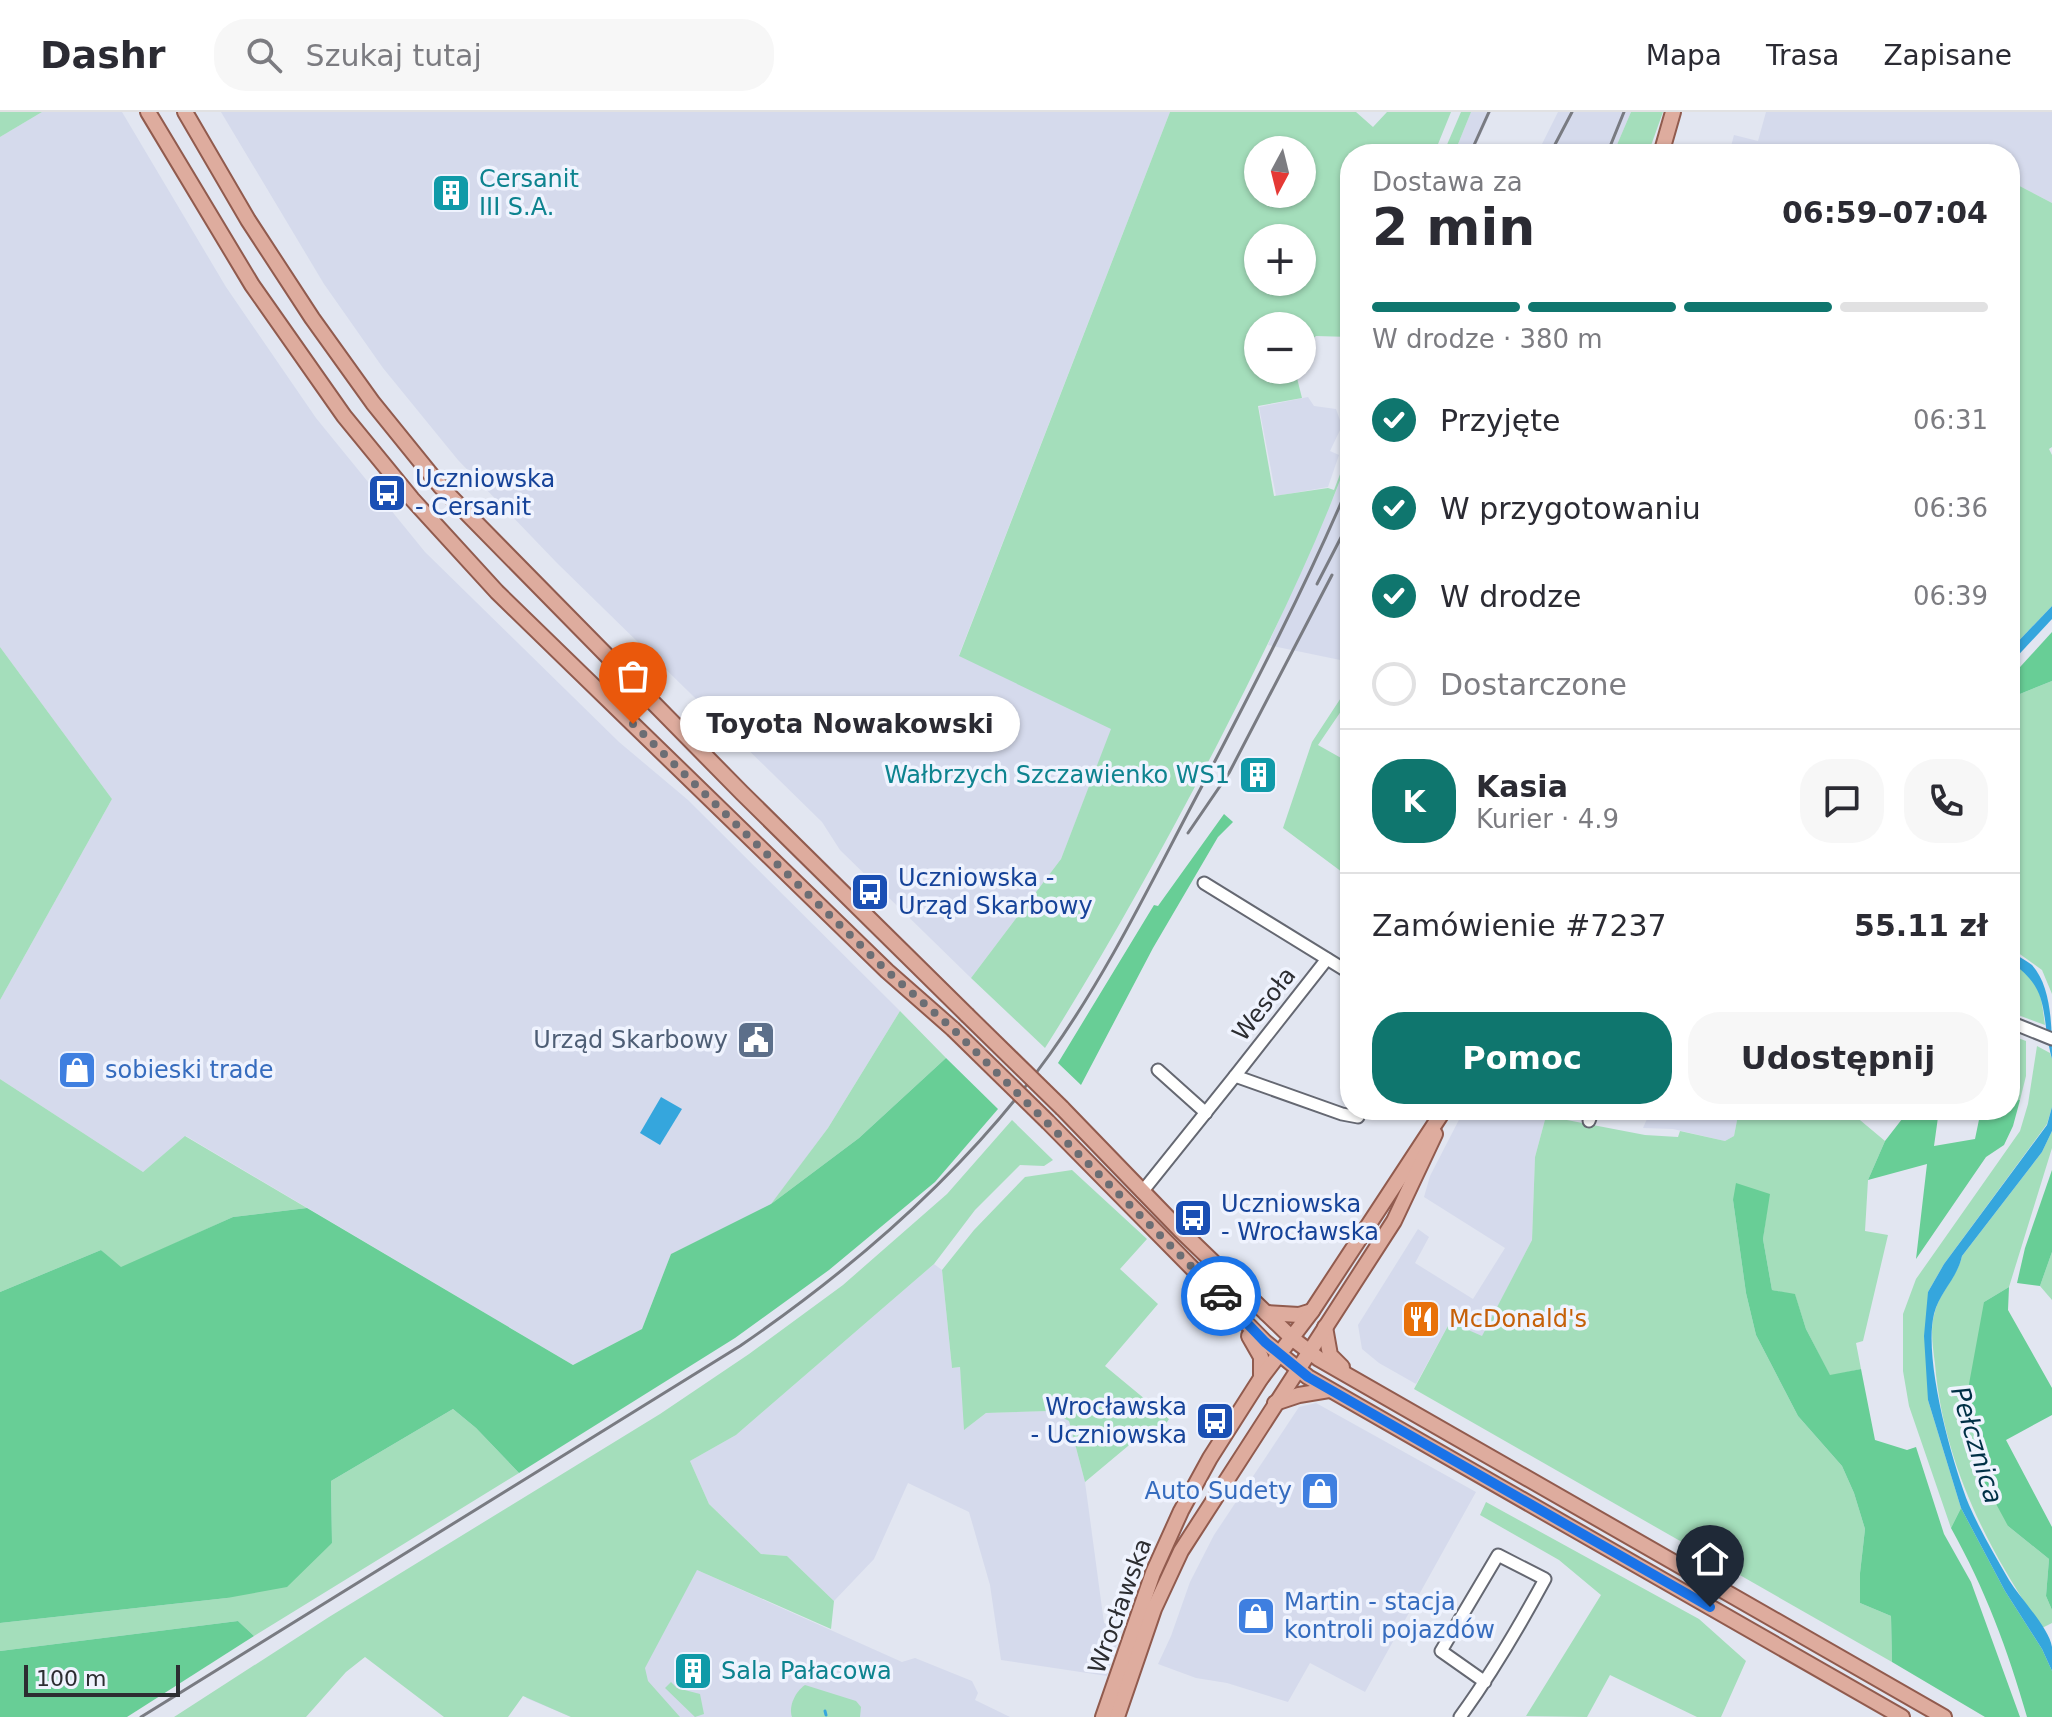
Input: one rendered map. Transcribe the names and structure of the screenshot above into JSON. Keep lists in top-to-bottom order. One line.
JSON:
{"streets":{"main road":["Wrocławska"],"street":["Wesoła"]},"water":["Pełcznica"],"places":{"building":["Cersanit III S.A.","Wałbrzych Szczawienko WS1","Sala Pałacowa"],"bus stop":["Uczniowska - Cersanit","Uczniowska - Urząd Skarbowy","Uczniowska - Wrocławska","Wrocławska - Uczniowska"],"other":["Toyota Nowakowski"],"public building":["Urząd Skarbowy"],"shop":["sobieski trade","Auto Sudety","Martin - stacja kontroli pojazdów"],"restaurant":["McDonald's"]},"scale_bar":"100 m","north":"bottom","page":{"header":"Dashr","search":"Szukaj tutaj","nav":["Mapa","Trasa","Zapisane"],"map_buttons":["+","−"],"heading":["2 min","Dostawa za","06:59–07:04"],"panel":["Kasia","Kurier · 4.9","Zamówienie #7237","55.11 zł"],"bar":"W drodze · 380 m","list":[["Przyjęte","06:31"],["W przygotowaniu","06:36"],["W drodze","06:39"],"Dostarczone"],"bubble":"Toyota Nowakowski","round":"K","buttons":["Pomoc","Udostępnij"],"scale":"100 m"}}
